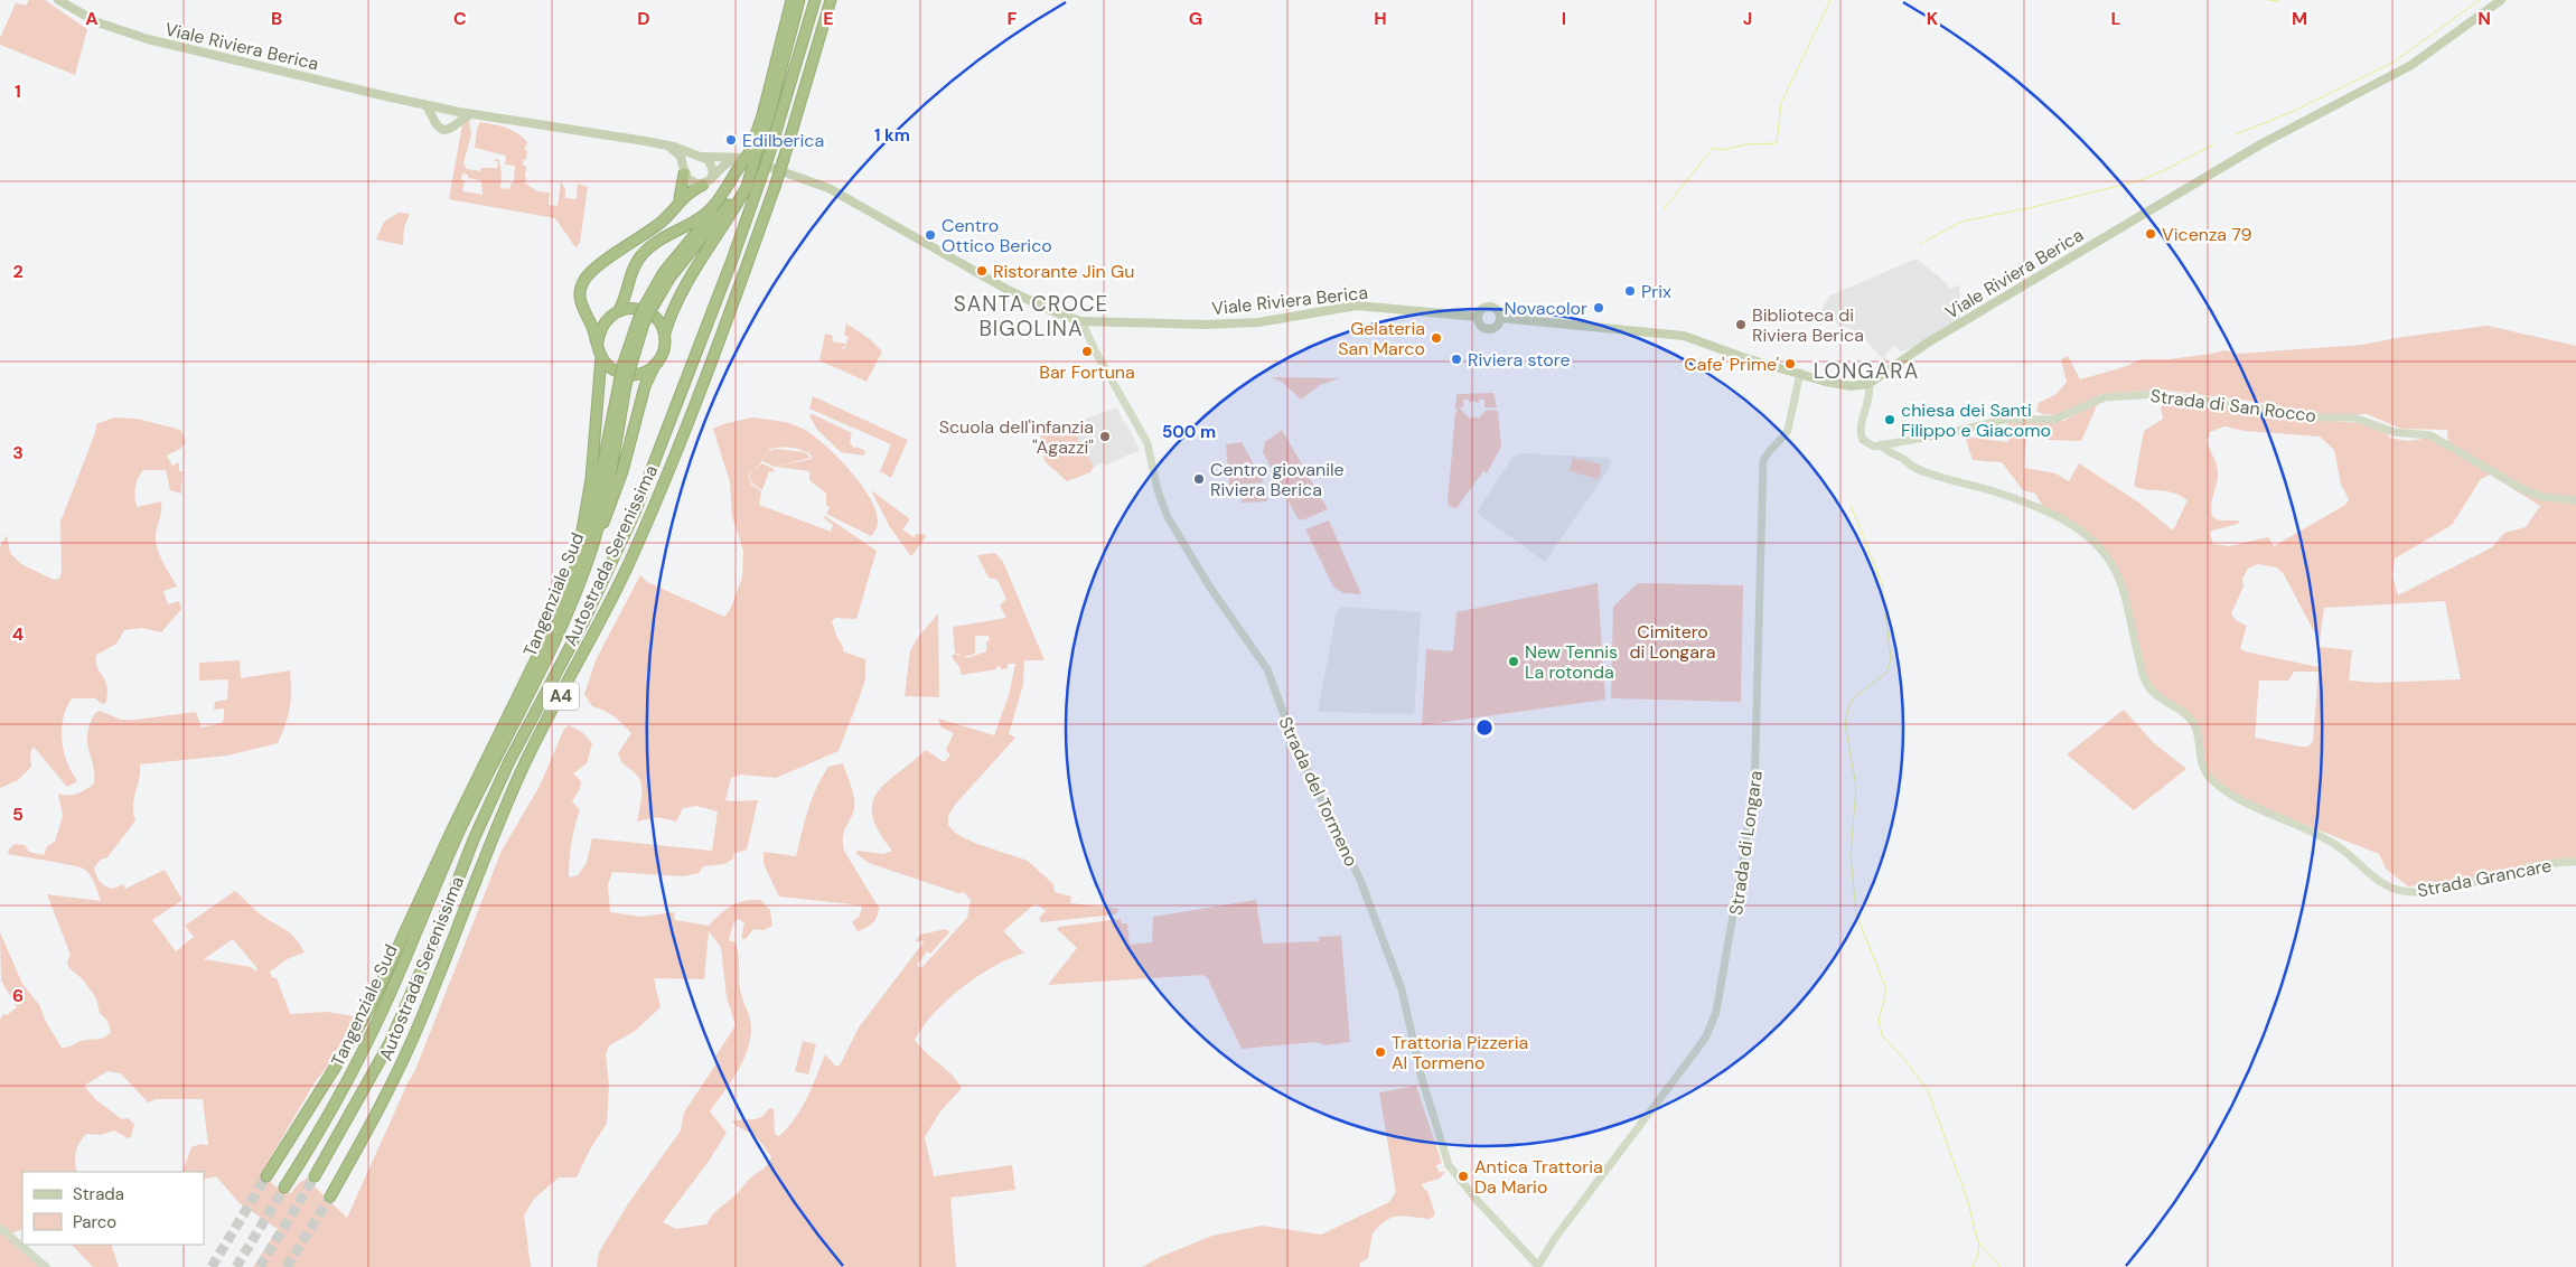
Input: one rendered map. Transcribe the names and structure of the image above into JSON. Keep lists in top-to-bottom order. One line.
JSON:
{"streets":{"highway":["Autostrada Serenissima","Tangenziale Sud","A4"],"main road":["Viale Riviera Berica"],"street":["Strada di San Rocco","Strada del Tormeno","Strada di Longara","Strada Grancare"]},"crossings":[["Viale Riviera Berica","Tangenziale Sud"],["Viale Riviera Berica","Strada del Tormeno"],["Viale Riviera Berica","Strada di Longara"],["Strada di San Rocco","Strada Grancare"],["Strada del Tormeno","Strada di Longara"]],"districts":["SANTA CROCE BIGOLINA","LONGARA"],"parks":["Cimitero di Longara"],"places":["Edilberica","Vicenza 79","Centro Ottico Berico","Ristorante Jin Gu","Prix","Novacolor","Biblioteca di Riviera Berica","Gelateria San Marco","Bar Fortuna","Riviera store","Cafe' Prime'","chiesa dei Santi Filippo e Giacomo","Scuola dell'infanzia \"Agazzi\"","Centro giovanile Riviera Berica","New Tennis La rotonda","Trattoria Pizzeria Al Tormeno","Antica Trattoria Da Mario"],"legend":["Strada","Parco"],"grid":{"columns":["A","B","C","D","E","F","G","H","I","J","K","L","M","N"],"rows":["1","2","3","4","5","6"]},"rings":["1 km","500 m"]}
